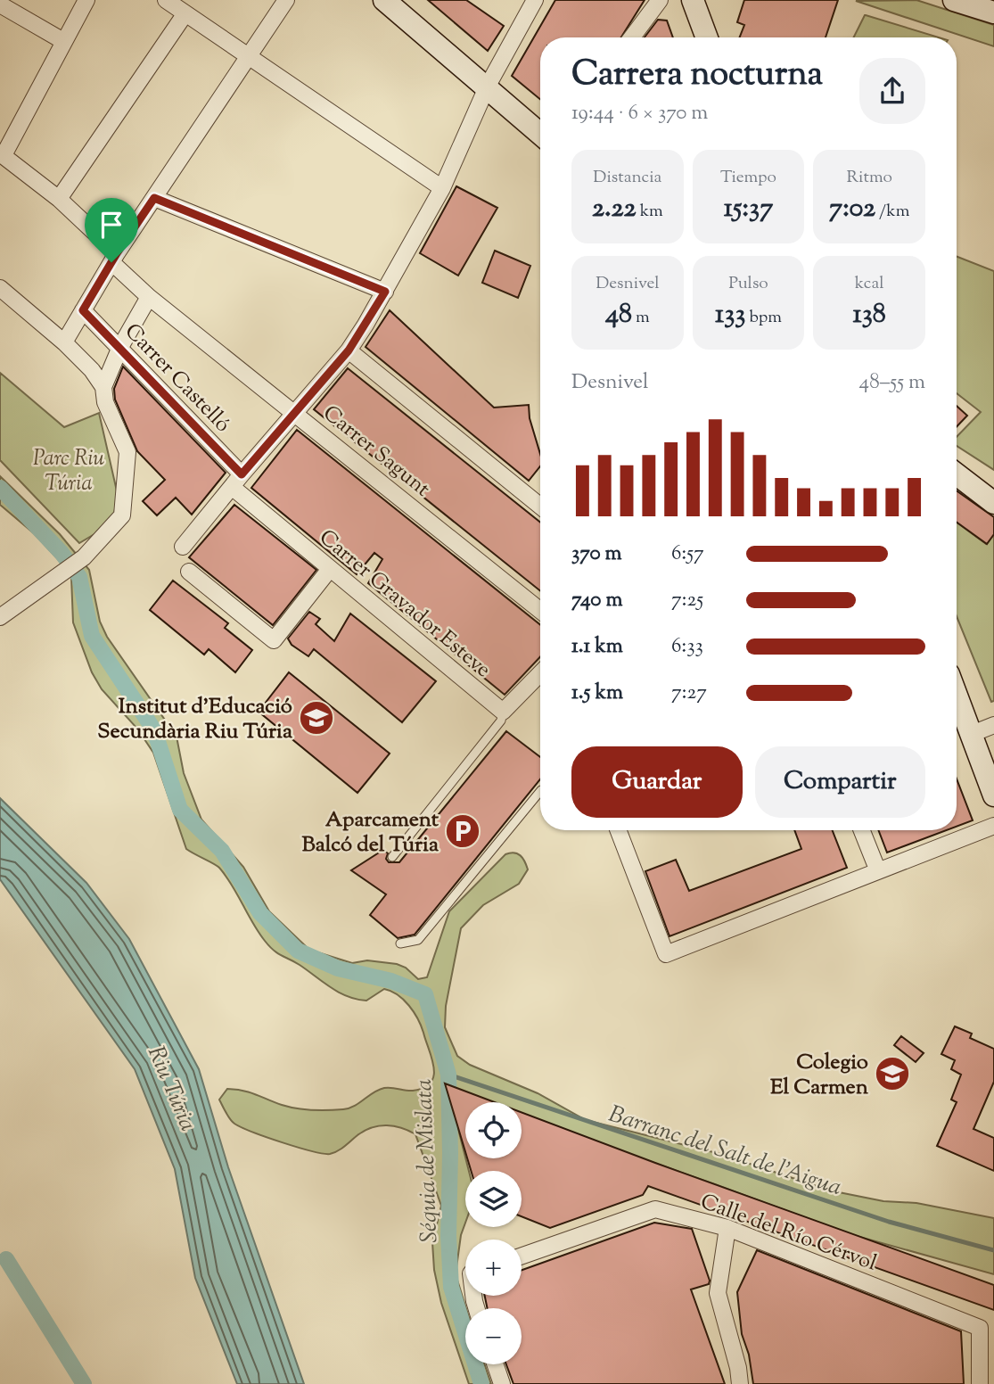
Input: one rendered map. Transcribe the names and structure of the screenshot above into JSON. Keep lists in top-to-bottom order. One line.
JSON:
{"streets":{"street":["Carrer Castelló","Carrer Sagunt","Carrer Gravador Esteve","Calle del Río Cérvol"]},"crossings":[["Carrer Castelló","Carrer Gravador Esteve"]],"water":["Riu Túria","Barranc del Salt de l'Aigua","Séquia de Mislata"],"parks":["Parc Riu Túria"],"places":{"school or university":["Institut d'Educació Secundària Riu Túria","Colegio El Carmen"],"parking":["Aparcament Balcó del Túria"]},"page":{"heading":["Carrera nocturna","19:44 · 6 × 370 m"],"stats":[["Distancia","2.22 km"],["Tiempo","15:37"],["Ritmo","7:02 /km"],["Desnivel","48 m"],["Pulso","133 bpm"],["kcal","138"]],"chart":["Desnivel","48–55 m"],"list":[{"name":"370 m","note":"6:57"},{"name":"740 m","note":"7:25"},{"name":"1.1 km","note":"6:33"},{"name":"1.5 km","note":"7:27"}],"buttons":["Guardar","Compartir"],"map_buttons":["+","−"]}}
